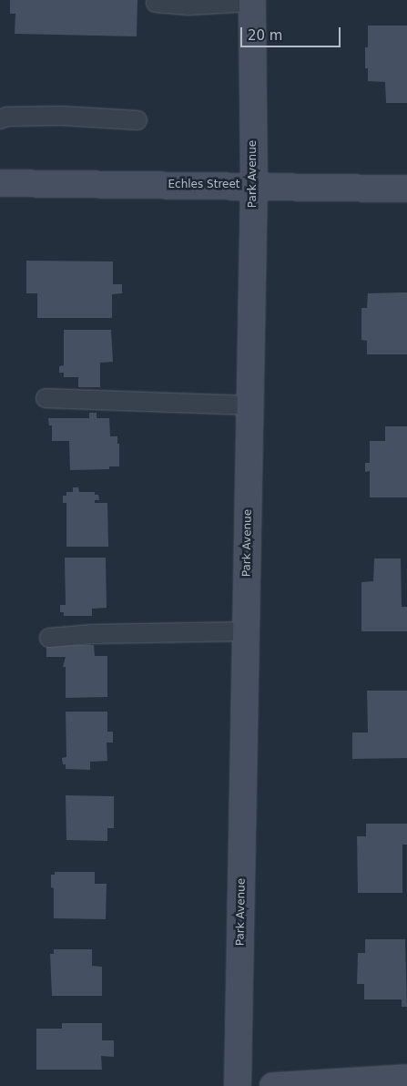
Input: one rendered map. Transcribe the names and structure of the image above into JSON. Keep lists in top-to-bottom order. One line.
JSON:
{"streets":{"main road":["Park Avenue","Echles Street"]},"crossings":[["Park Avenue","Echles Street"]],"scale_bar":"20 m"}
